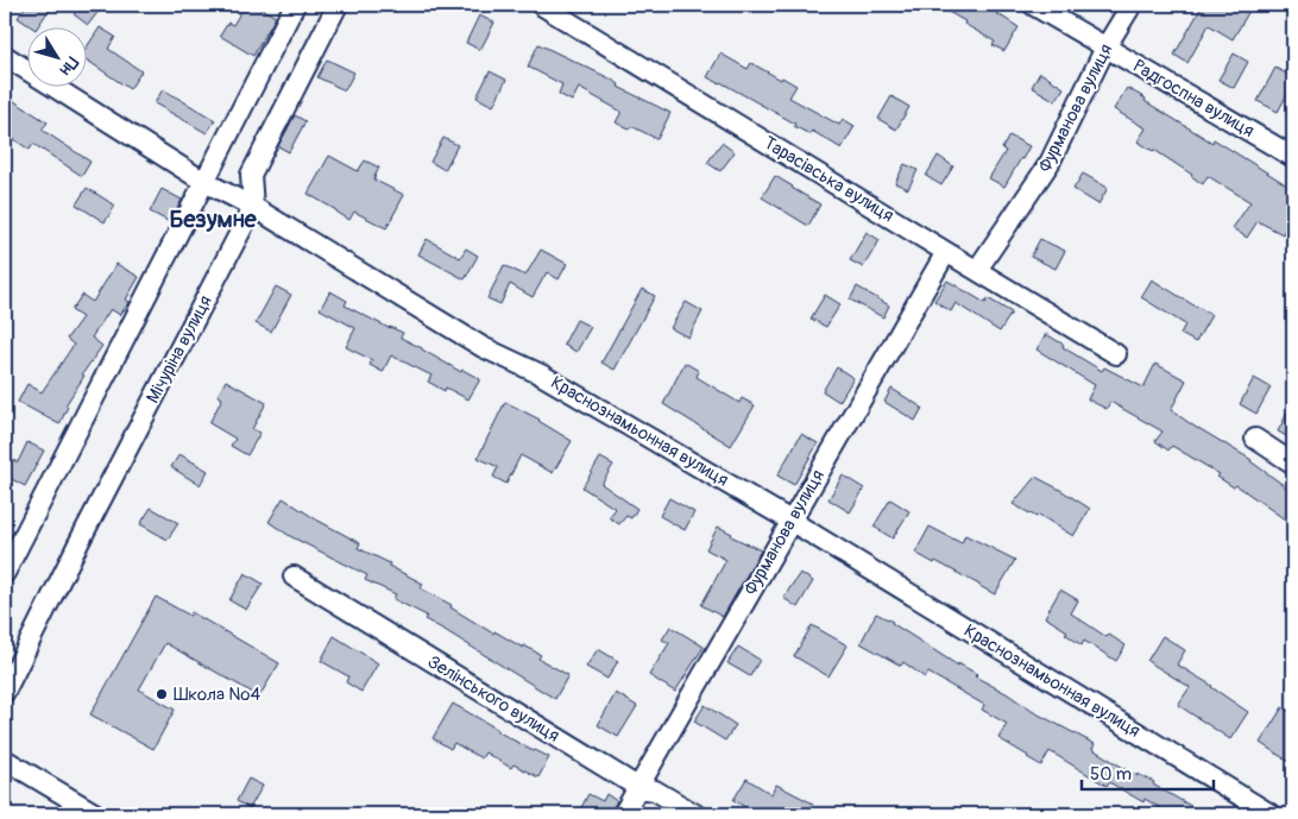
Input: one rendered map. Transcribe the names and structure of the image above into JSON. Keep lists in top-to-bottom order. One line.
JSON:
{"streets":{"street":["Радгоспна вулиця","Фурманова вулиця","Тарасівська вулиця","Мічуріна вулиця","Краснознамьонная вулиця","Зелінського вулиця"]},"crossings":[["Радгоспна вулиця","Фурманова вулиця"],["Фурманова вулиця","Тарасівська вулиця"],["Фурманова вулиця","Краснознамьонная вулиця"],["Фурманова вулиця","Зелінського вулиця"],["Мічуріна вулиця","Краснознамьонная вулиця"]],"districts":["Безумне"],"places":["Школа №4"],"scale_bar":"50 m","north":"bottom right"}
